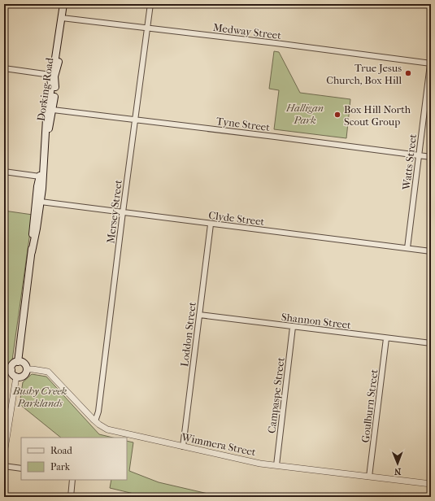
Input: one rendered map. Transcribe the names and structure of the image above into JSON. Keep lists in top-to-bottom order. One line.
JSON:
{"streets":{"main road":["Dorking Road"],"street":["Medway Street","Tyne Street","Watts Street","Mersey Street","Clyde Street","Shannon Street","Loddon Street","Campaspe Street","Goulburn Street","Wimmera Street"]},"crossings":[["Medway Street","Dorking Road"],["Medway Street","Watts Street"],["Medway Street","Mersey Street"],["Dorking Road","Tyne Street"],["Dorking Road","Clyde Street"],["Dorking Road","Wimmera Street"],["Tyne Street","Watts Street"],["Tyne Street","Mersey Street"],["Watts Street","Clyde Street"],["Mersey Street","Clyde Street"],["Mersey Street","Wimmera Street"],["Clyde Street","Loddon Street"],["Shannon Street","Loddon Street"],["Shannon Street","Campaspe Street"],["Shannon Street","Goulburn Street"],["Loddon Street","Wimmera Street"],["Campaspe Street","Wimmera Street"],["Goulburn Street","Wimmera Street"]],"parks":["Halligan Park","Bushy Creek Parklands"],"places":["True Jesus Church, Box Hill","Box Hill North Scout Group"],"legend":["Road","Park"],"north":"bottom"}
